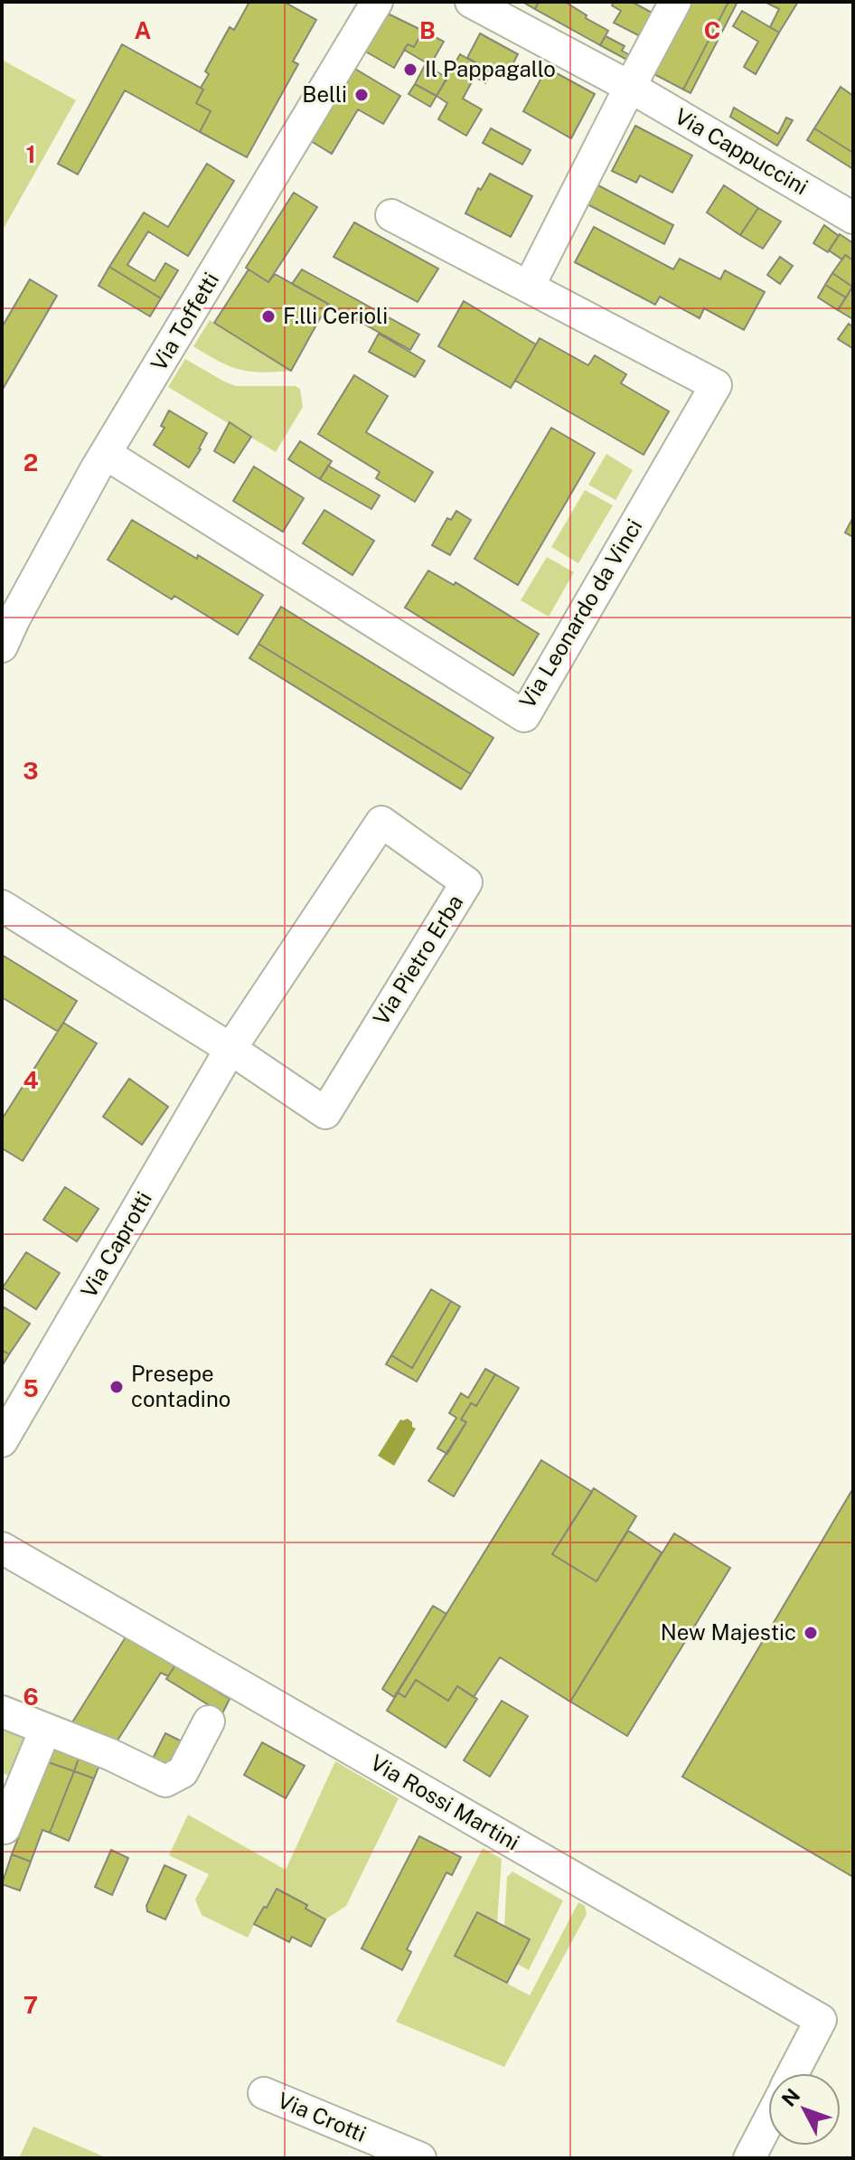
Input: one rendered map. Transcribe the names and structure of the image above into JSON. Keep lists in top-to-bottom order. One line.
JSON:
{"streets":{"street":["Via Cappuccini","Via Toffetti","Via Leonardo da Vinci","Via Pietro Erba","Via Caprotti","Via Rossi Martini","Via Crotti"]},"crossings":[["Via Toffetti","Via Leonardo da Vinci"],["Via Pietro Erba","Via Caprotti"]],"places":["Il Pappagallo","Belli","F.lli Cerioli","Presepe contadino","New Majestic"],"north":"top left","grid":{"columns":["A","B","C"],"rows":["1","2","3","4","5","6","7"]}}
